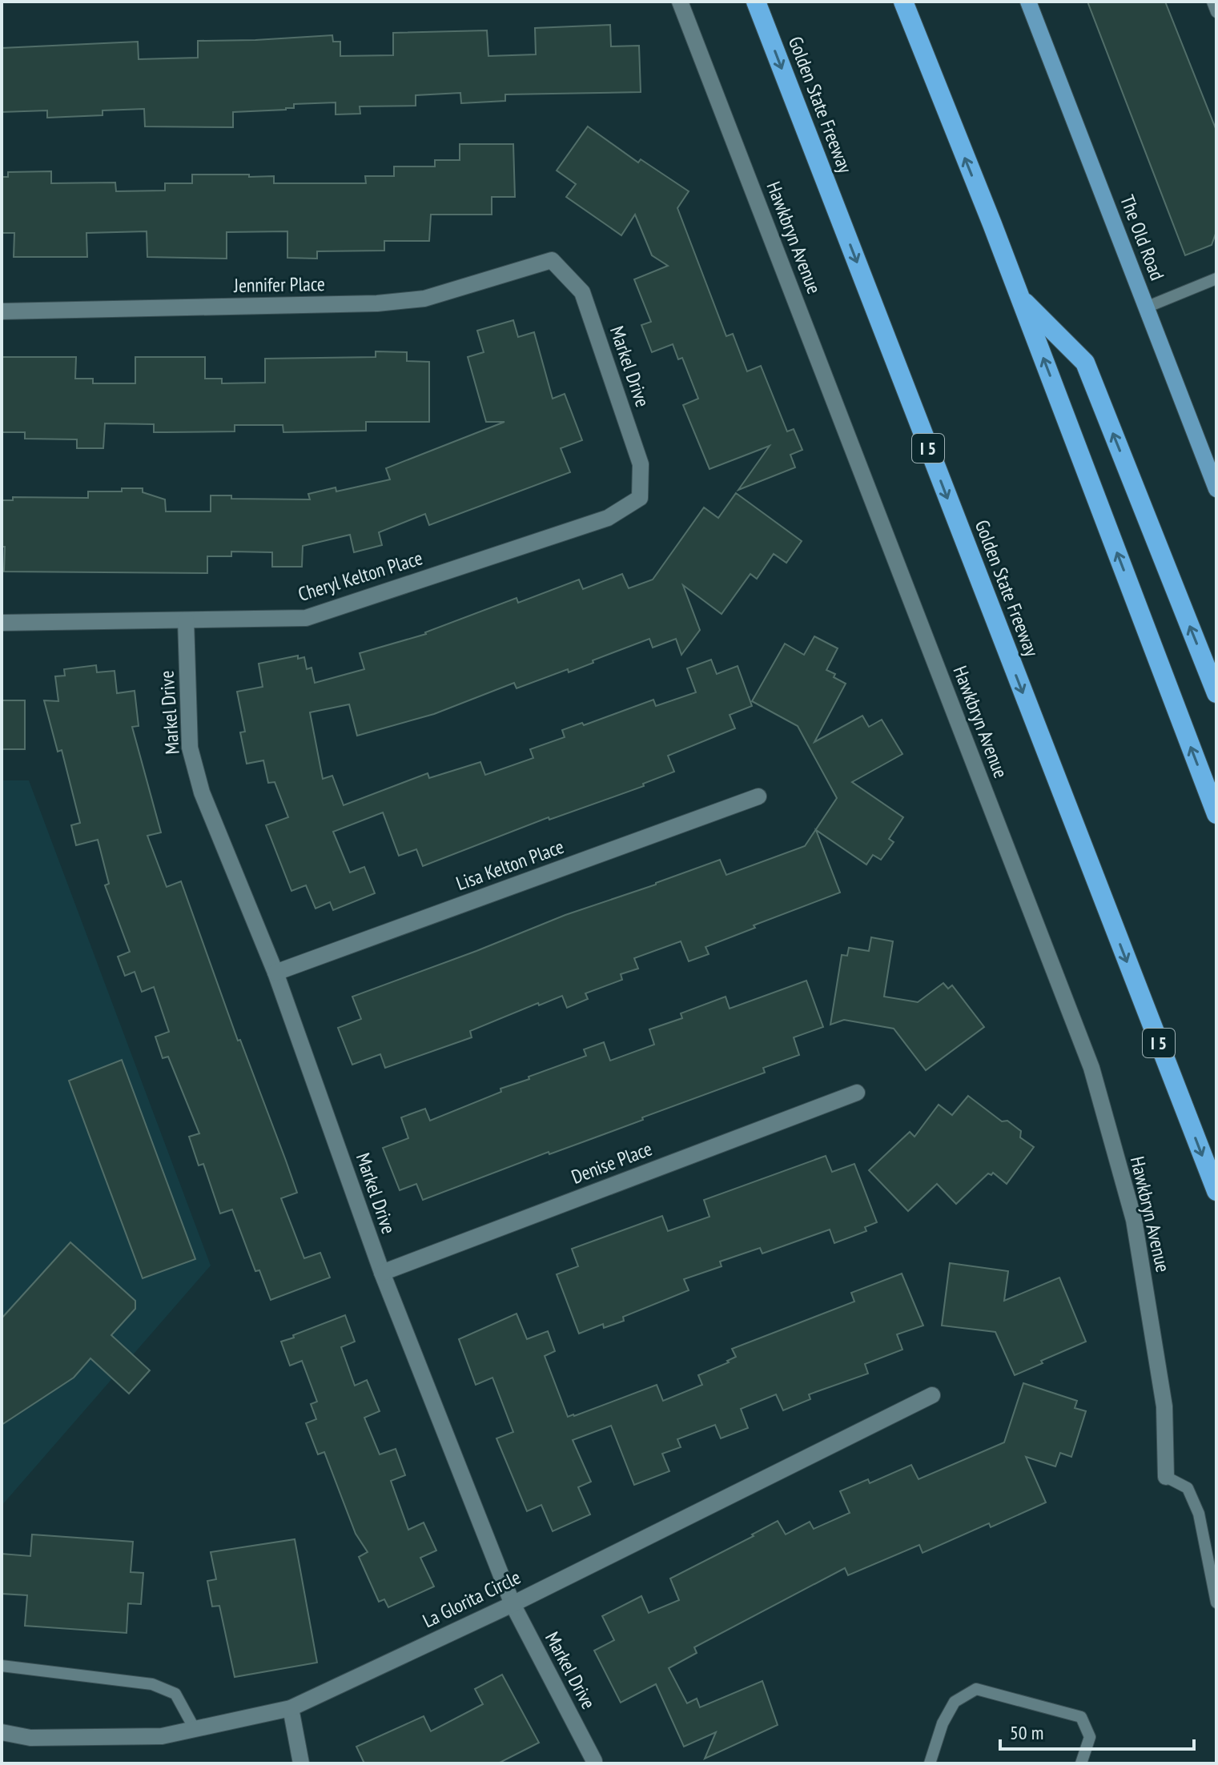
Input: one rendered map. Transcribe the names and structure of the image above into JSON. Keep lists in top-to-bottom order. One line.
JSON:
{"streets":{"highway":["Golden State Freeway","I 5"],"main road":["The Old Road"],"street":["Hawkbryn Avenue","Jennifer Place","Markel Drive","Cheryl Kelton Place","Lisa Kelton Place","Denise Place","La Glorita Circle"]},"crossings":[["Jennifer Place","Markel Drive"],["Markel Drive","Cheryl Kelton Place"],["Markel Drive","Lisa Kelton Place"],["Markel Drive","Denise Place"],["Markel Drive","La Glorita Circle"]],"scale_bar":"50 m"}
